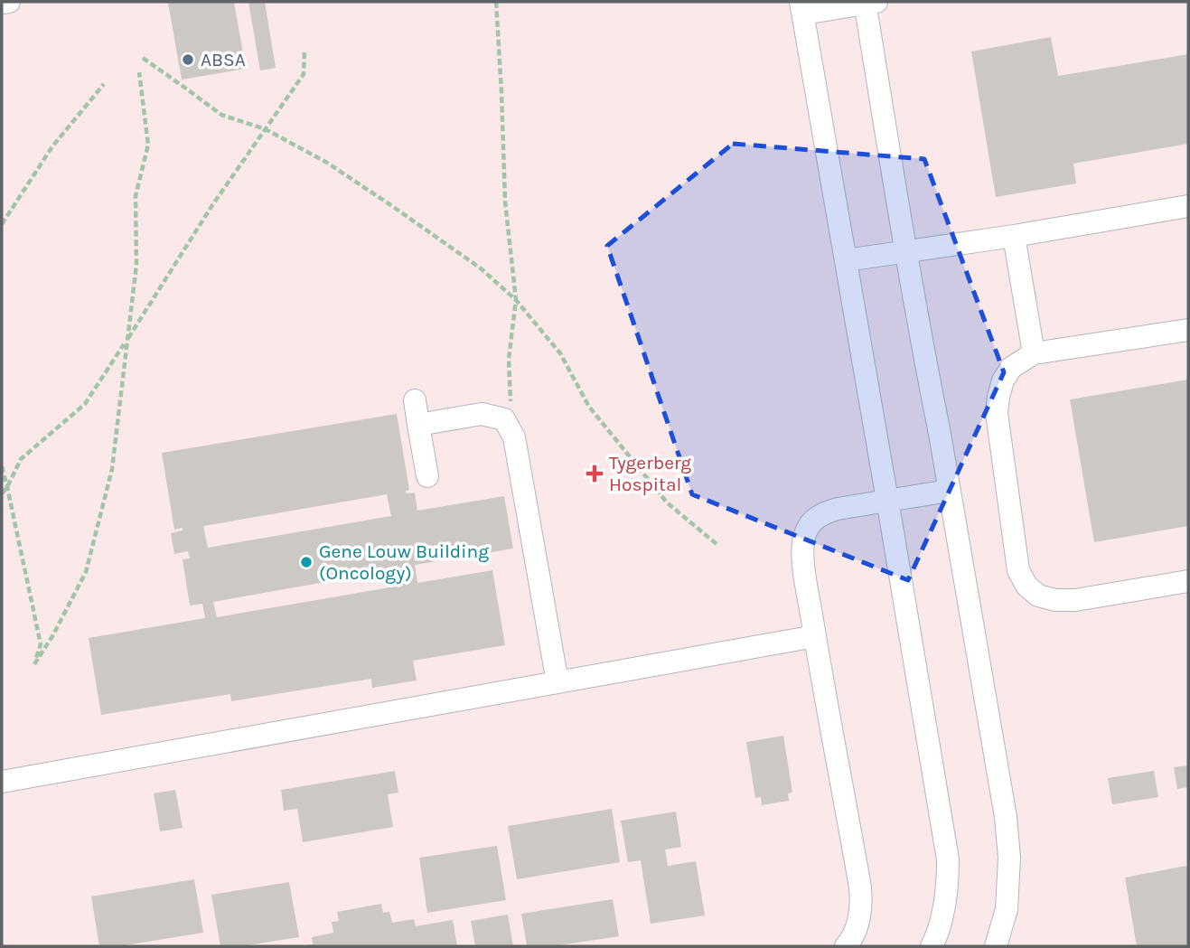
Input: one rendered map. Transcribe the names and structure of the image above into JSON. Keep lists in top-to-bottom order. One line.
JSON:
{"places":{"other":["ABSA","Gene Louw Building (Oncology)"],"health":["Tygerberg Hospital"]}}
